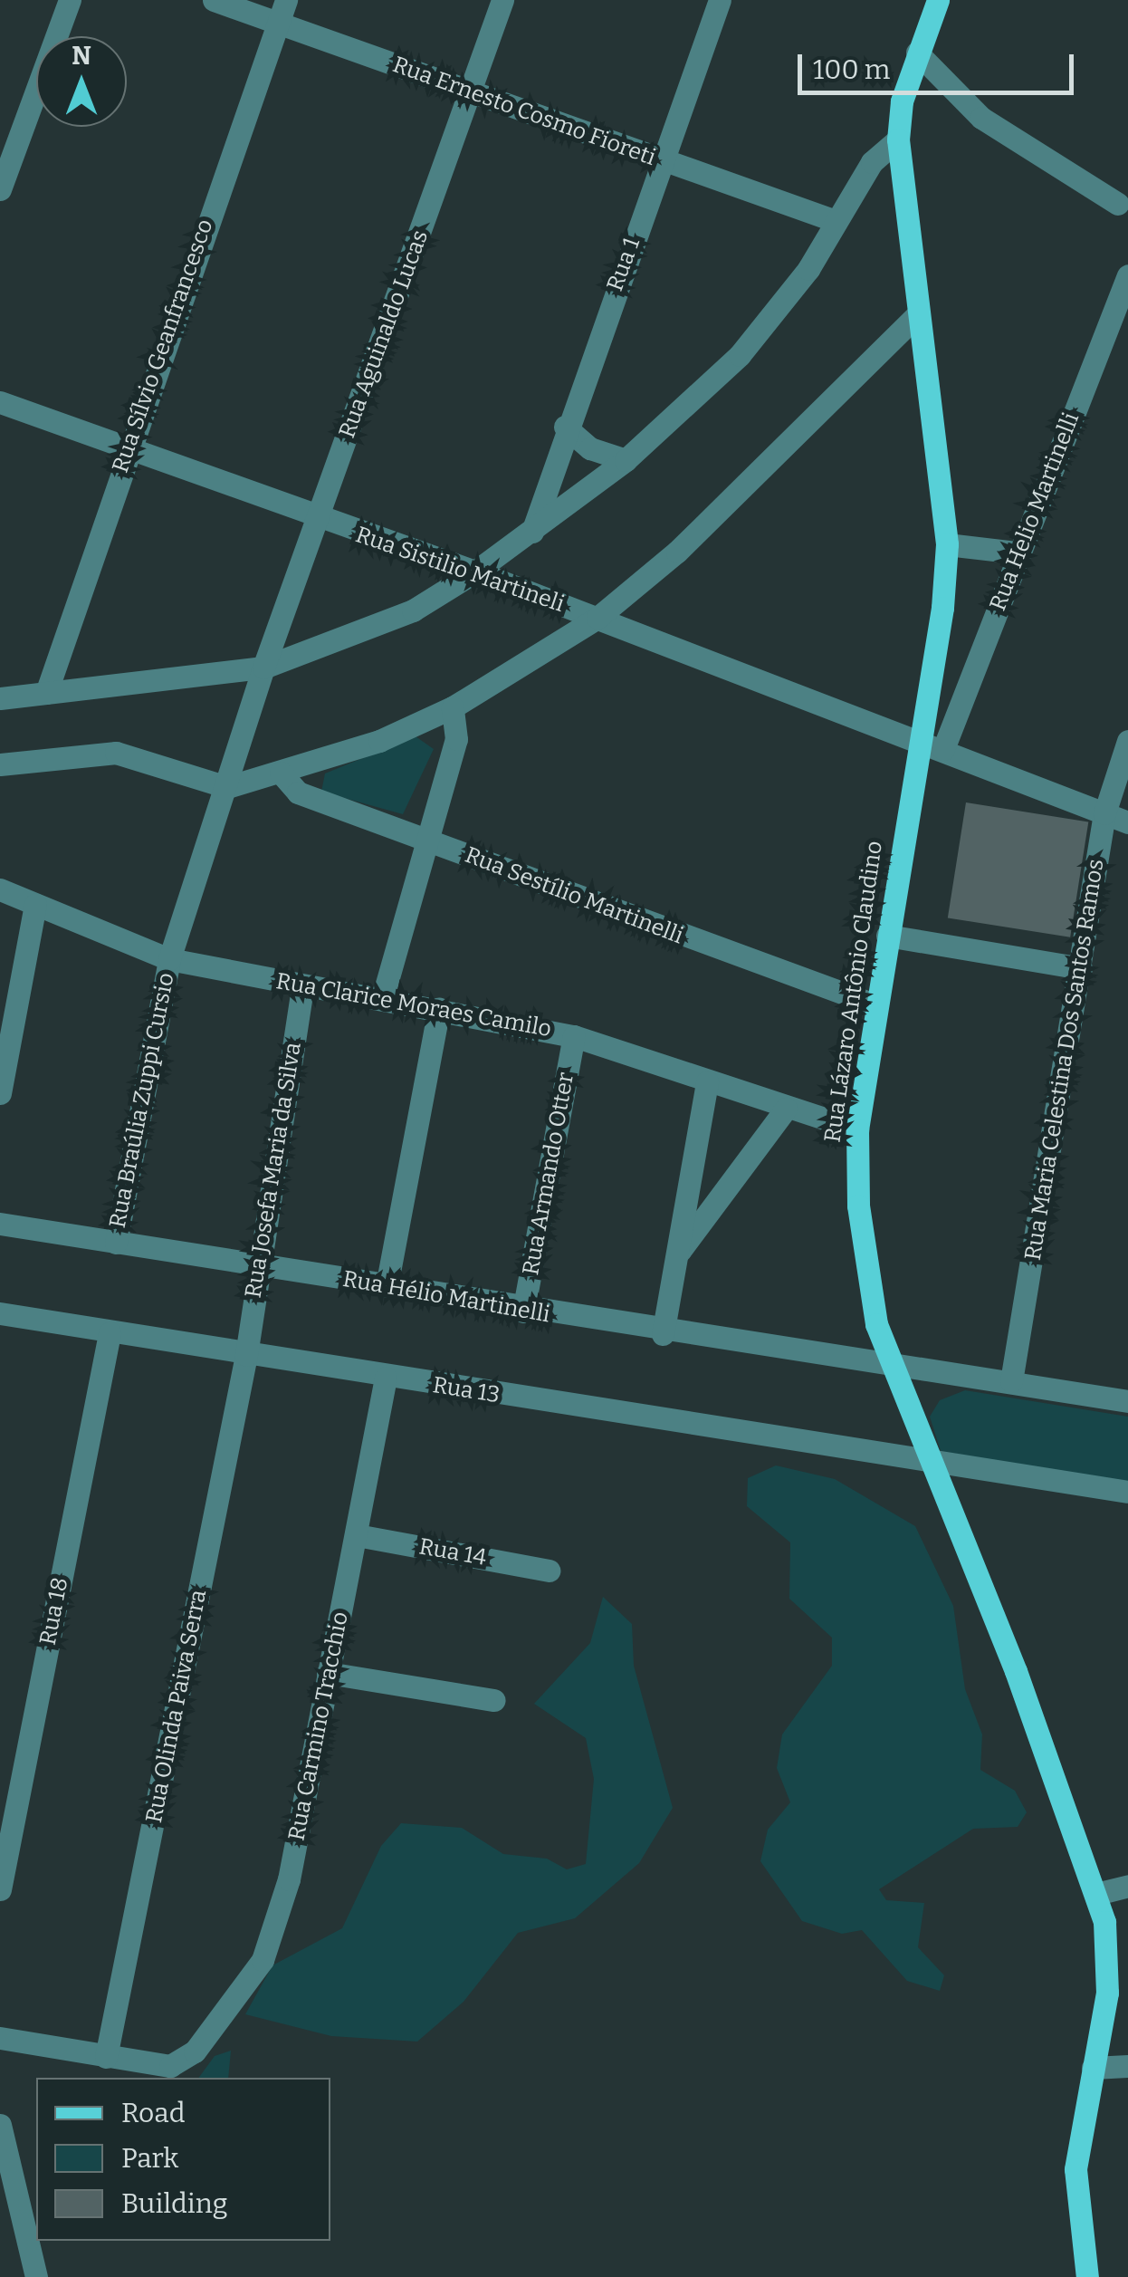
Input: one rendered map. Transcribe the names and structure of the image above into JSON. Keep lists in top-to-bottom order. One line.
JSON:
{"streets":{"main road":["Rua Lázaro Antônio Claudino"],"street":["Rua Ernesto Cosmo Fioreti","Rua 1","Rua Aguinaldo Lucas","Rua Sílvio Geanfrancesco","Rua Helio Martinelli","Rua Sistilio Martineli","Rua Sestílio Martinelli","Rua Clarice Moraes Camilo","Rua Maria Celestina Dos Santos Ramos","Rua Braúlia Zuppi Cursio","Rua Josefa Maria da Silva","Rua Armando Otter","Rua Hélio Martinelli","Rua 13","Rua 14","Rua 18","Rua Olinda Paiva Serra","Rua Carmino Tracchio"]},"crossings":[["Rua Ernesto Cosmo Fioreti","Rua 1"],["Rua Ernesto Cosmo Fioreti","Rua Aguinaldo Lucas"],["Rua Ernesto Cosmo Fioreti","Rua Sílvio Geanfrancesco"],["Rua Aguinaldo Lucas","Rua Sistilio Martineli"],["Rua Sílvio Geanfrancesco","Rua Sistilio Martineli"],["Rua Helio Martinelli","Rua Sistilio Martineli"],["Rua Sistilio Martineli","Rua Lázaro Antônio Claudino"],["Rua Sistilio Martineli","Rua Maria Celestina Dos Santos Ramos"],["Rua Sestílio Martinelli","Rua Lázaro Antônio Claudino"],["Rua Lázaro Antônio Claudino","Rua Clarice Moraes Camilo"],["Rua Lázaro Antônio Claudino","Rua Hélio Martinelli"],["Rua Lázaro Antônio Claudino","Rua 13"],["Rua Clarice Moraes Camilo","Rua Braúlia Zuppi Cursio"],["Rua Clarice Moraes Camilo","Rua Josefa Maria da Silva"],["Rua Clarice Moraes Camilo","Rua Armando Otter"],["Rua Maria Celestina Dos Santos Ramos","Rua Hélio Martinelli"],["Rua Braúlia Zuppi Cursio","Rua Hélio Martinelli"],["Rua Josefa Maria da Silva","Rua Hélio Martinelli"],["Rua Josefa Maria da Silva","Rua 13"],["Rua Josefa Maria da Silva","Rua Olinda Paiva Serra"],["Rua Armando Otter","Rua Hélio Martinelli"],["Rua 13","Rua 18"],["Rua 13","Rua Olinda Paiva Serra"],["Rua 13","Rua Carmino Tracchio"],["Rua 14","Rua Carmino Tracchio"],["Rua Olinda Paiva Serra","Rua Carmino Tracchio"]],"legend":["Road","Park","Building"],"scale_bar":"100 m","north":"top"}
